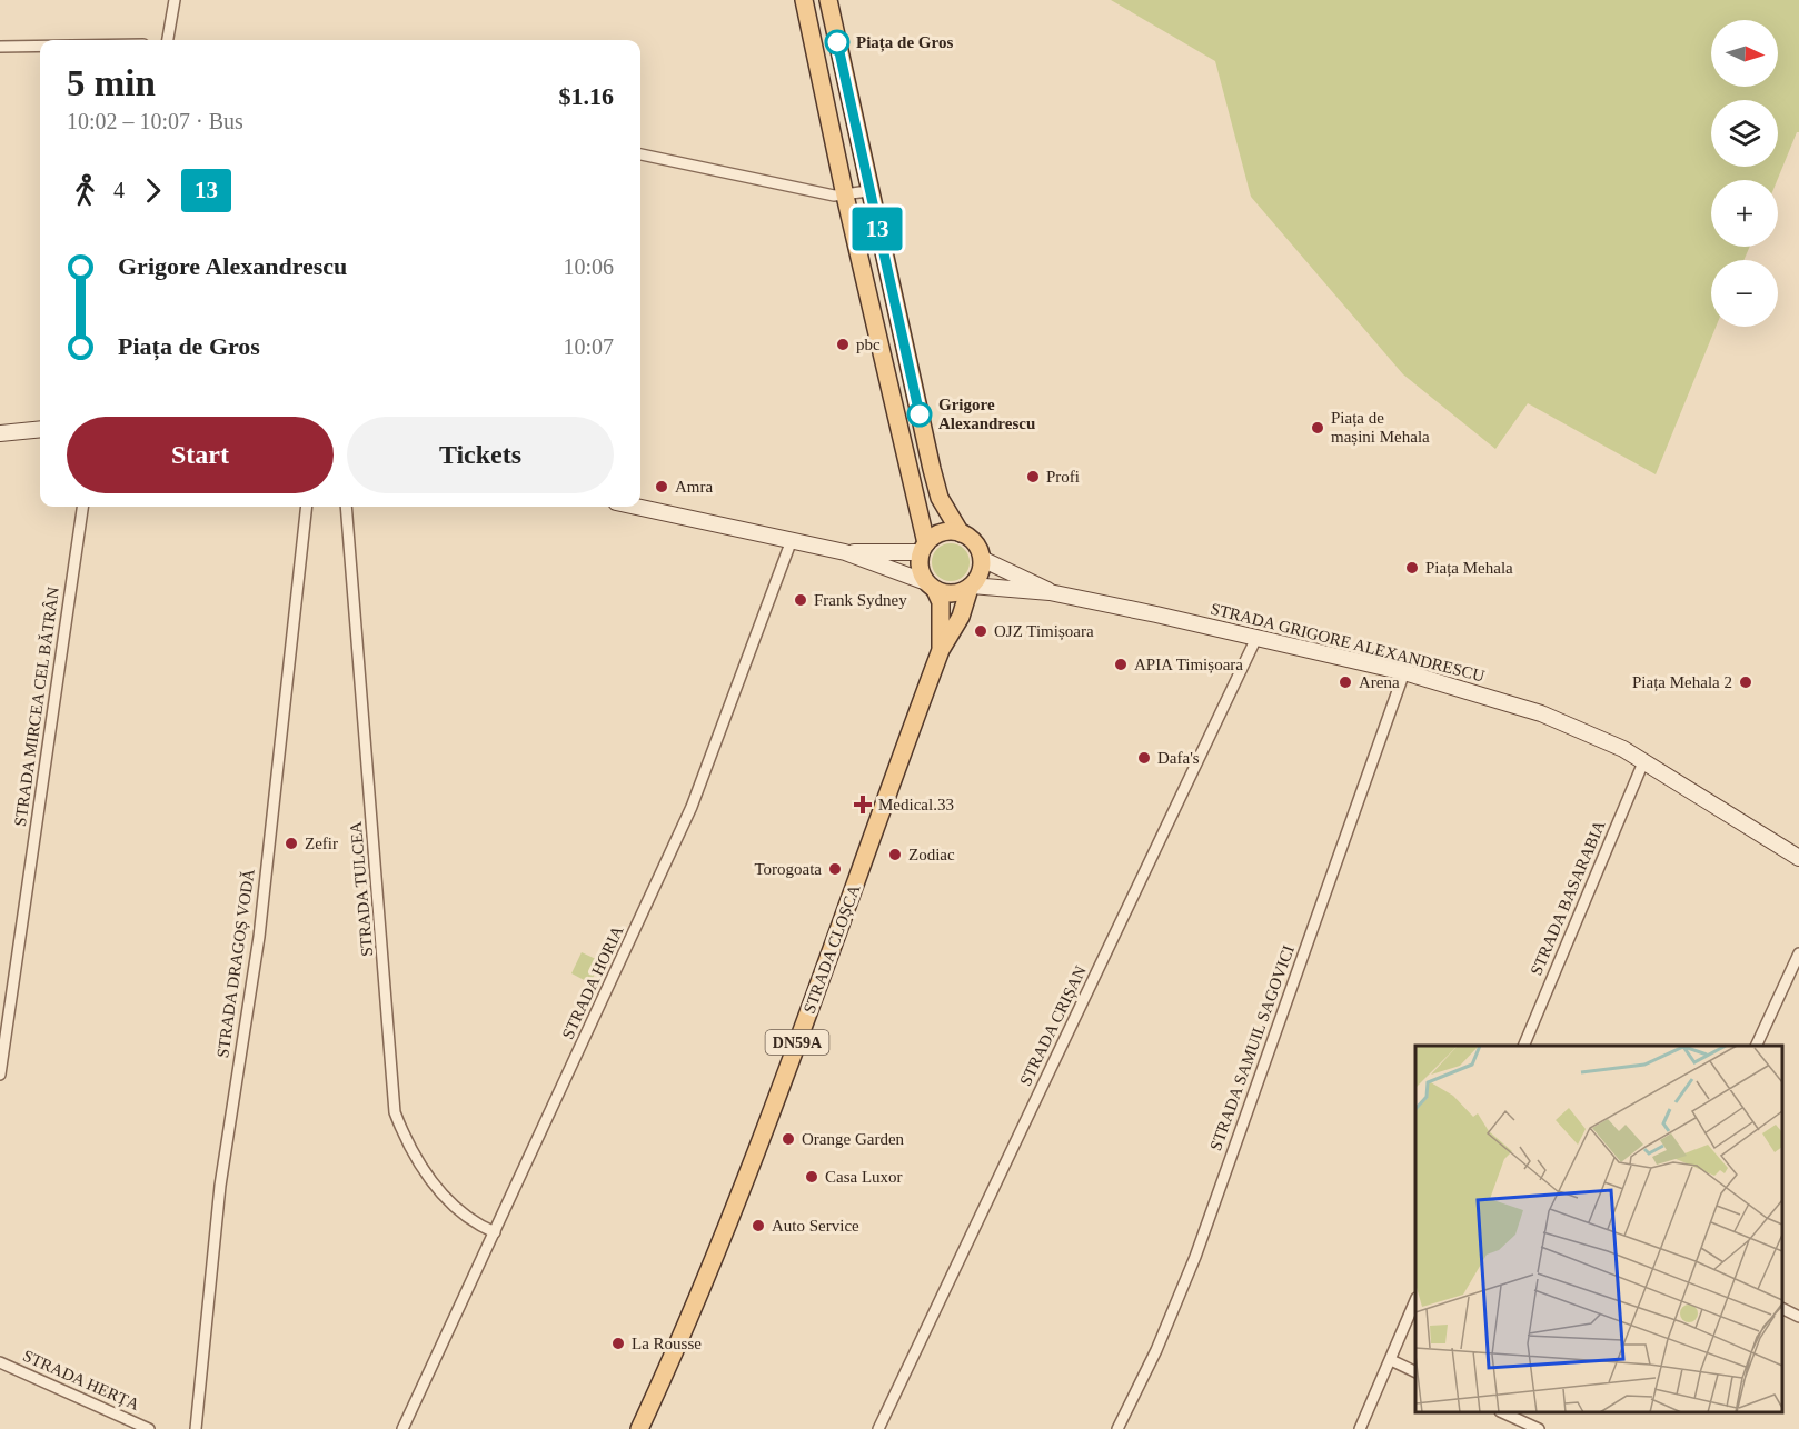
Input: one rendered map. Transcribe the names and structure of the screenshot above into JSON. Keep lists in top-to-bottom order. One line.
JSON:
{"streets":{"main road":["STRADA CLOȘCA","DN59A"],"street":["STRADA GRIGORE ALEXANDRESCU","STRADA MIRCEA CEL BĂTRÂN","STRADA TULCEA","STRADA BASARABIA","STRADA DRAGOȘ VODĂ","STRADA HORIA","STRADA CRIȘAN","STRADA SAMUIL SAGOVICI","STRADA HERȚA"]},"crossings":[["STRADA GRIGORE ALEXANDRESCU","STRADA BASARABIA"],["STRADA GRIGORE ALEXANDRESCU","STRADA CLOȘCA"],["STRADA GRIGORE ALEXANDRESCU","STRADA CRIȘAN"],["STRADA GRIGORE ALEXANDRESCU","DN59A"],["STRADA GRIGORE ALEXANDRESCU","STRADA SAMUIL SAGOVICI"],["STRADA TULCEA","STRADA HORIA"],["STRADA CLOȘCA","DN59A"]],"places":{"other":["Piața de Gros","pbc","Grigore Alexandrescu","Piața de mașini Mehala","Profi","Amra","Piața Mehala","Frank Sydney","OJZ Timișoara","APIA Timișoara","Arena","Piața Mehala 2","Dafa's","Zefir","Zodiac","Torogoata","Orange Garden","Casa Luxor","Auto Service","La Rousse"],"health":["Medical.33"]},"lines":["bus line 13"],"north":"right","page":{"on_map":"13","map_buttons":["+","−"],"heading":["5 min","10:02 – 10:07 · Bus","$1.16"],"legs":["4","13"],"list":[{"name":"Grigore Alexandrescu","value":"10:06"},{"name":"Piața de Gros","value":"10:07"}],"buttons":["Start","Tickets"]}}
